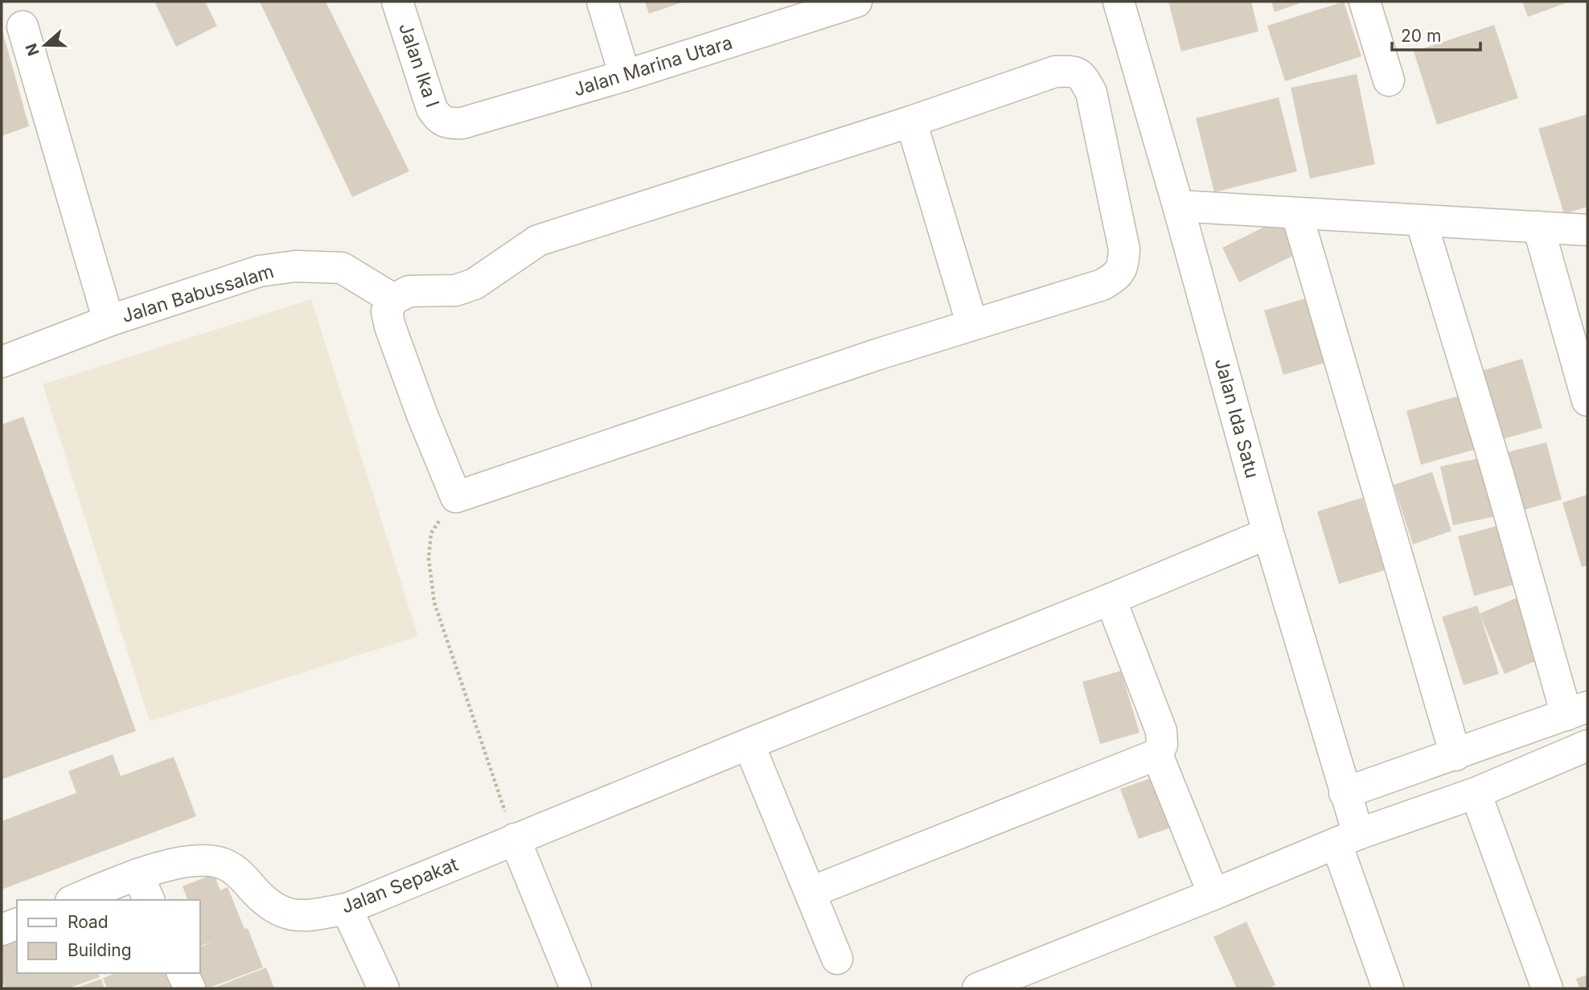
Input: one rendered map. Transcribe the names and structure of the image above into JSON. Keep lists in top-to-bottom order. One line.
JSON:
{"streets":{"street":["Jalan Ika I","Jalan Marina Utara","Jalan Babussalam","Jalan Ida Satu","Jalan Sepakat"]},"crossings":[["Jalan Ika I","Jalan Marina Utara"],["Jalan Ida Satu","Jalan Sepakat"]],"legend":["Road","Building"],"scale_bar":"20 m","north":"left"}
